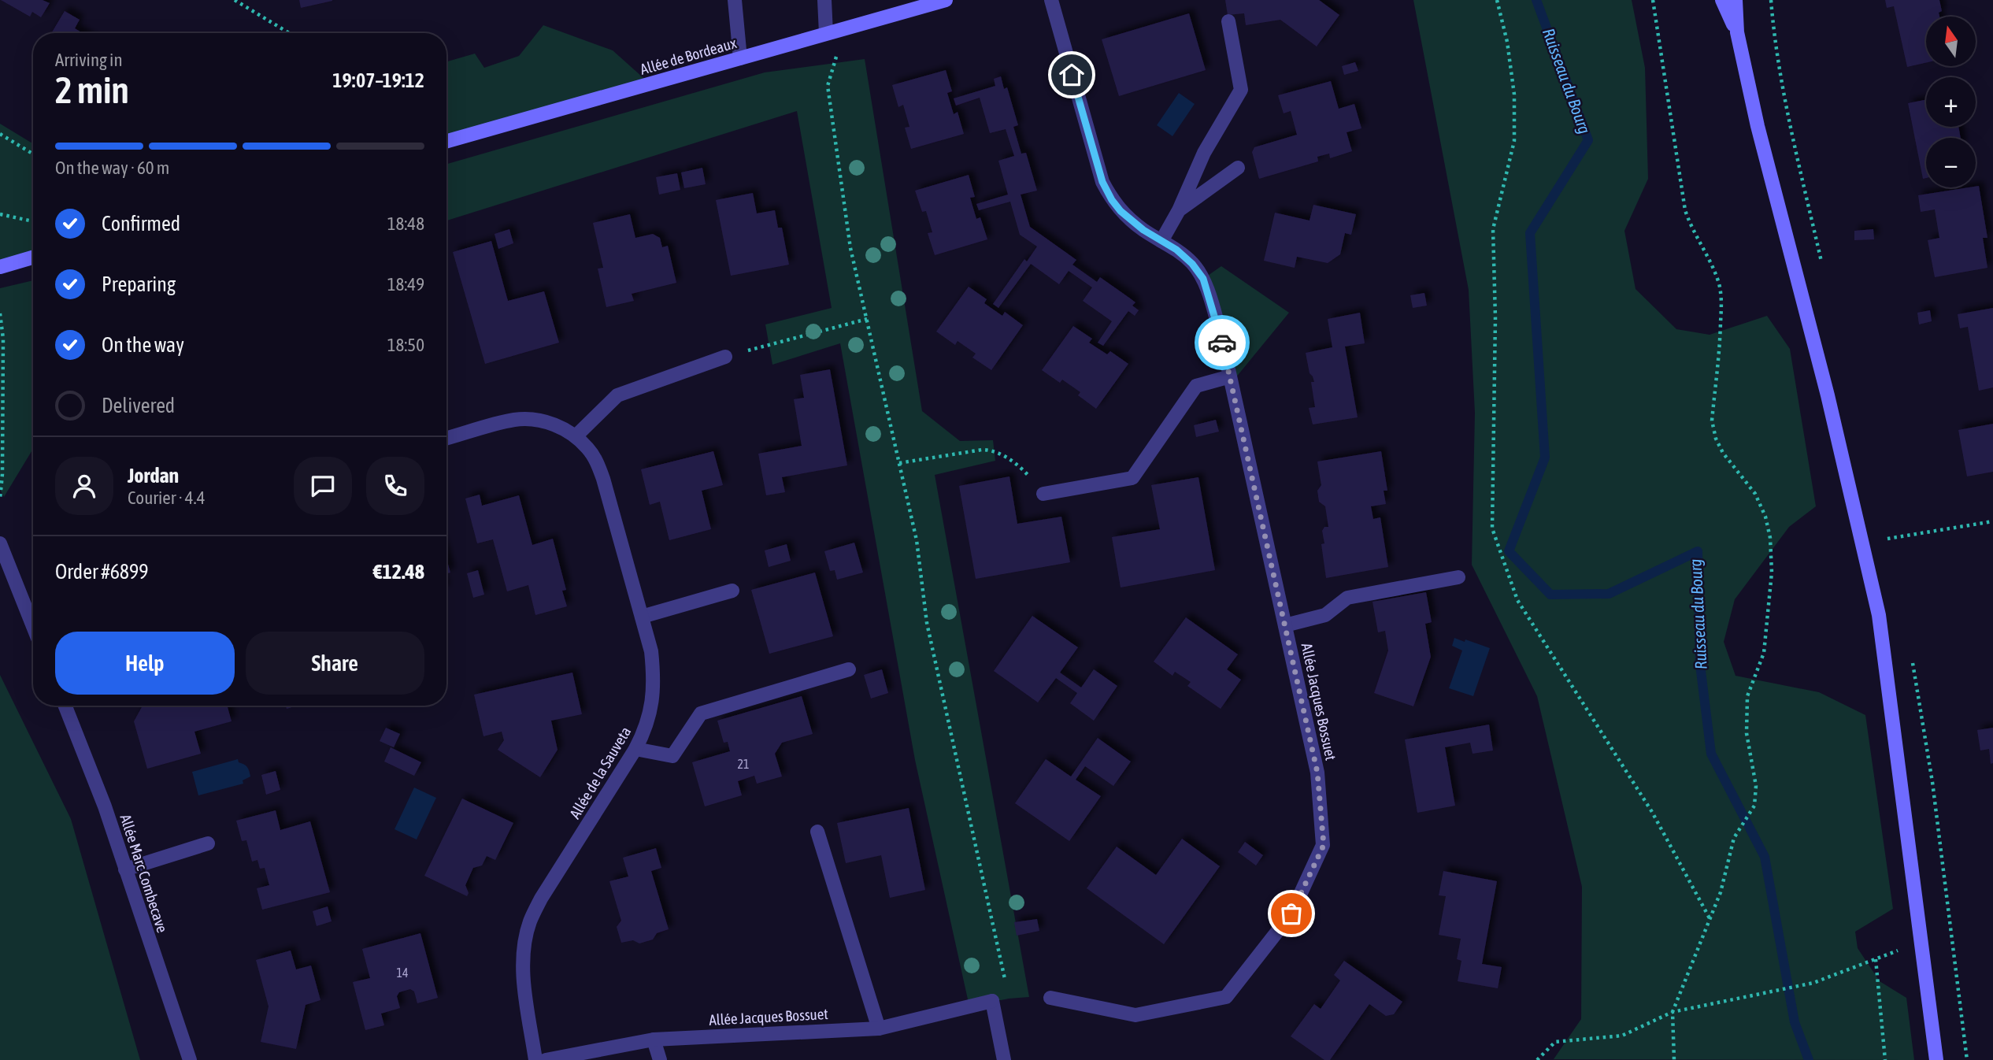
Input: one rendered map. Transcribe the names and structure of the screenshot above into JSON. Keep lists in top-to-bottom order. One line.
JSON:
{"streets":{"street":["Allée de Bordeaux","Allée Jacques Bossuet","Allée de la Sauveta","Allée Marc Combecave"]},"water":["Ruisseau du Bourg"],"house_numbers":["21","14"],"north":"top","page":{"map_buttons":["+","−"],"heading":["2 min","Arriving in","19:07–19:12"],"panel":["Jordan","Courier · 4.4","Order #6899","€12.48"],"bar":"On the way · 60 m","list":[["Confirmed","18:48"],["Preparing","18:49"],["On the way","18:50"],"Delivered"],"buttons":["Help","Share"]}}
